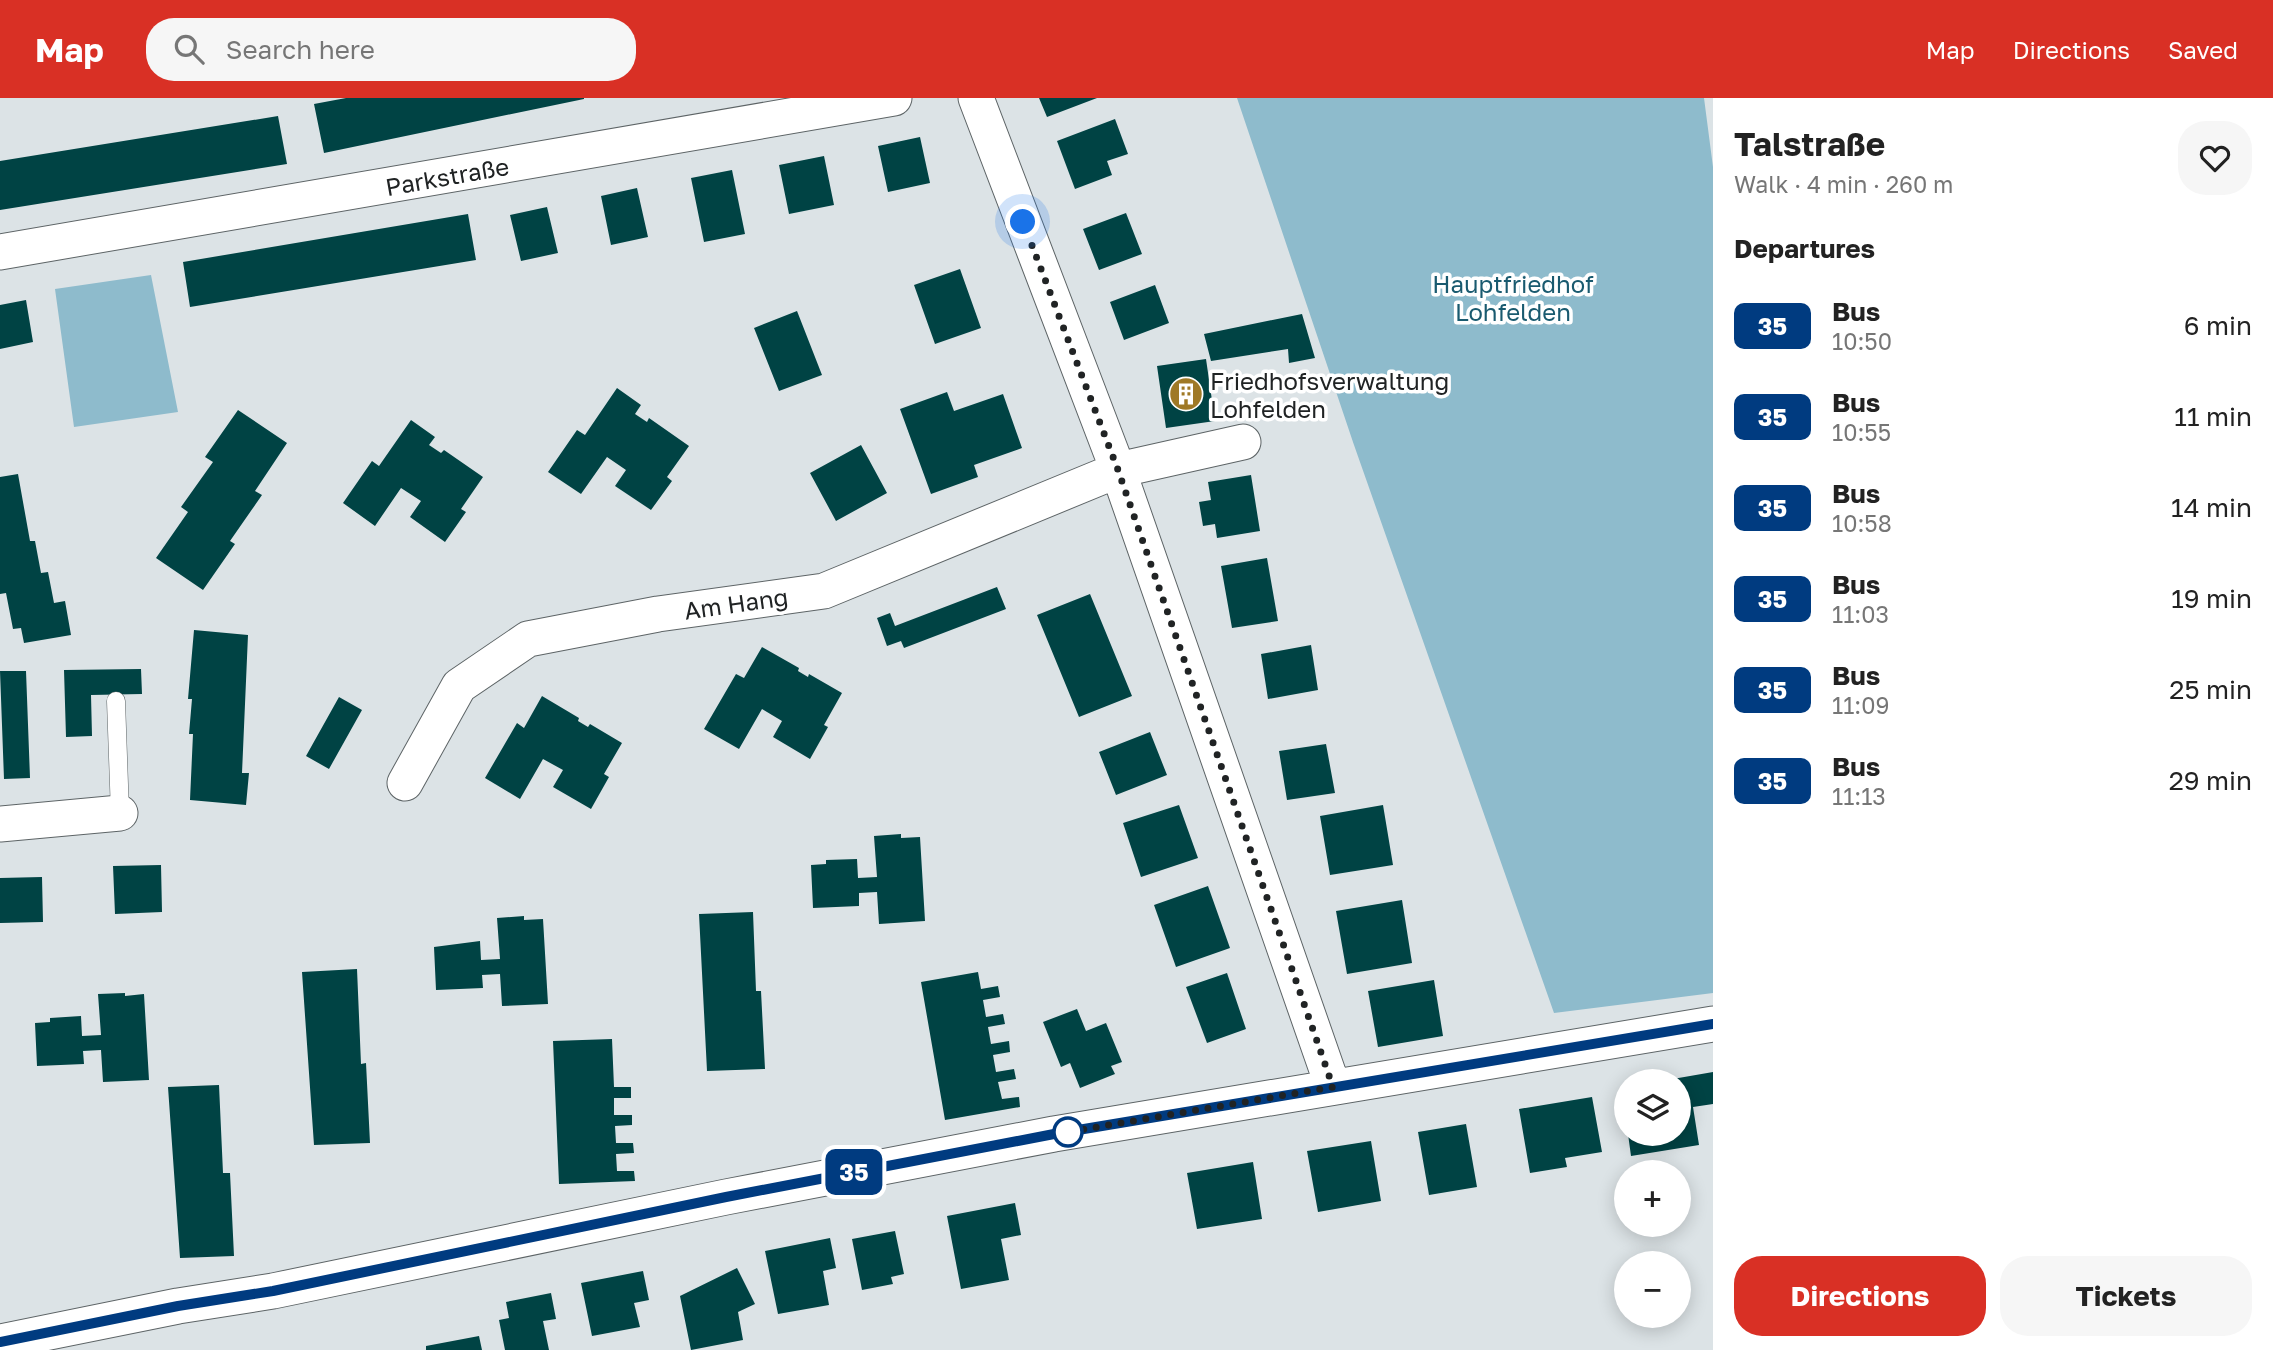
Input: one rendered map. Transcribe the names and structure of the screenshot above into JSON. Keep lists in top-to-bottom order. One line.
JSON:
{"streets":{"street":["Parkstraße","Am Hang"]},"parks":["Hauptfriedhof Lohfelden"],"places":{"building":["Friedhofsverwaltung Lohfelden"]},"lines":["bus line 35"],"page":{"header":"Map","search":"Search here","nav":["Map","Directions","Saved"],"on_map":"35","heading":[["Talstraße","Walk · 4 min · 260 m"],"Departures"],"list":[{"mark":"35","name":"Bus","note":"10:50","value":"6 min"},{"mark":"35","name":"Bus","note":"10:55","value":"11 min"},{"mark":"35","name":"Bus","note":"10:58","value":"14 min"},{"mark":"35","name":"Bus","note":"11:03","value":"19 min"},{"mark":"35","name":"Bus","note":"11:09","value":"25 min"},{"mark":"35","name":"Bus","note":"11:13","value":"29 min"}],"map_buttons":["+","−"],"buttons":["Directions","Tickets"]}}
